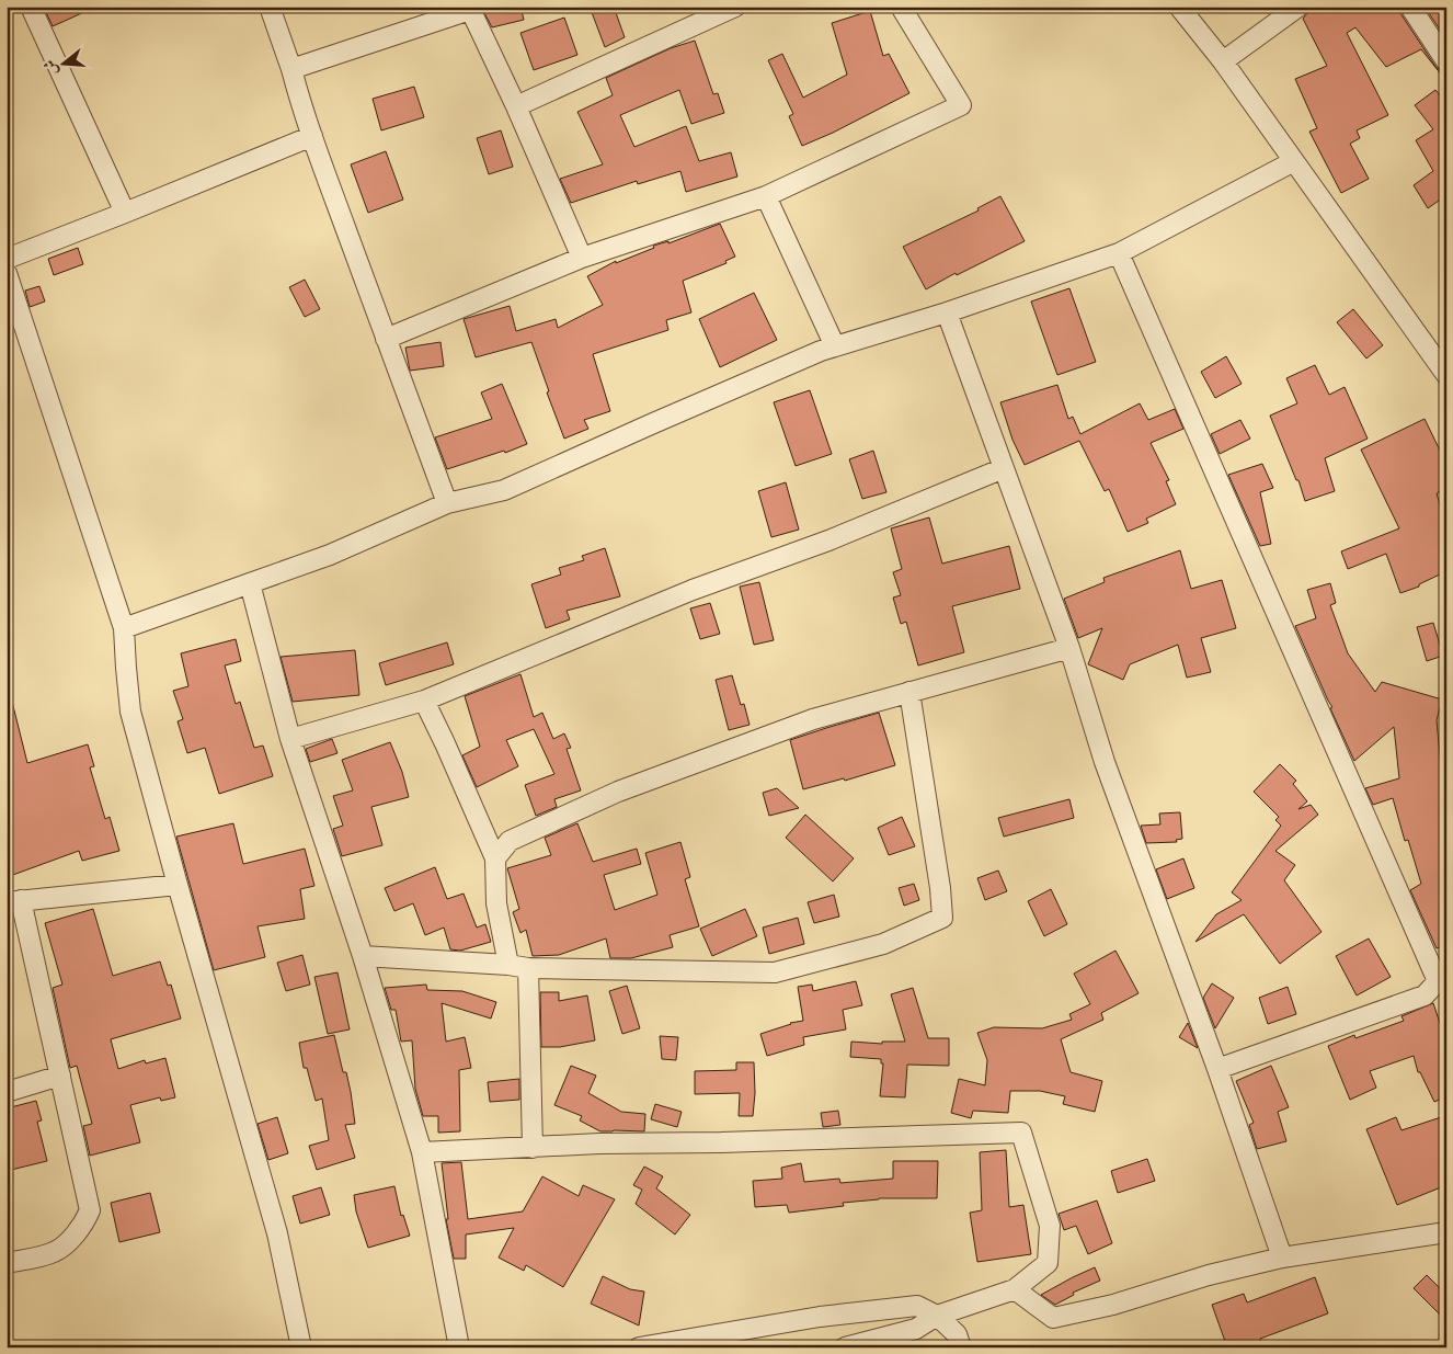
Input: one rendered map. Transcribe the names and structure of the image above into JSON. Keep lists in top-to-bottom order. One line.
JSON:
{"north":"left"}
